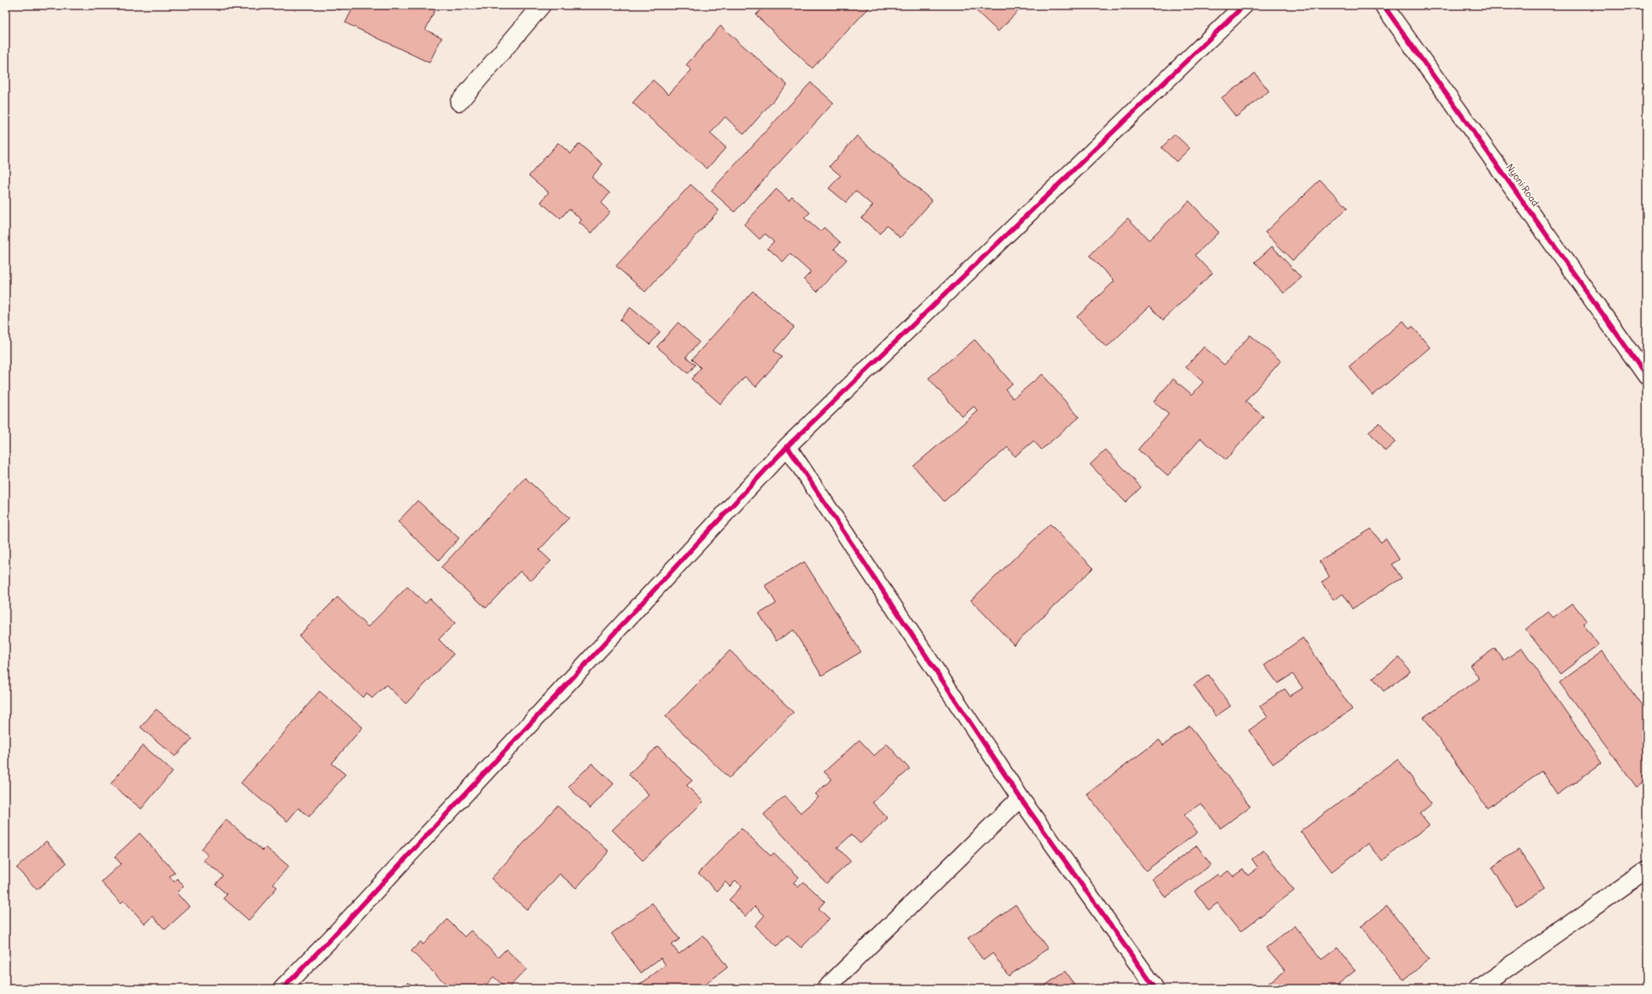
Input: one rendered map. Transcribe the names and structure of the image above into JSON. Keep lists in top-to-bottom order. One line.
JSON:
{"streets":{"street":["Nyoni Road"]}}
